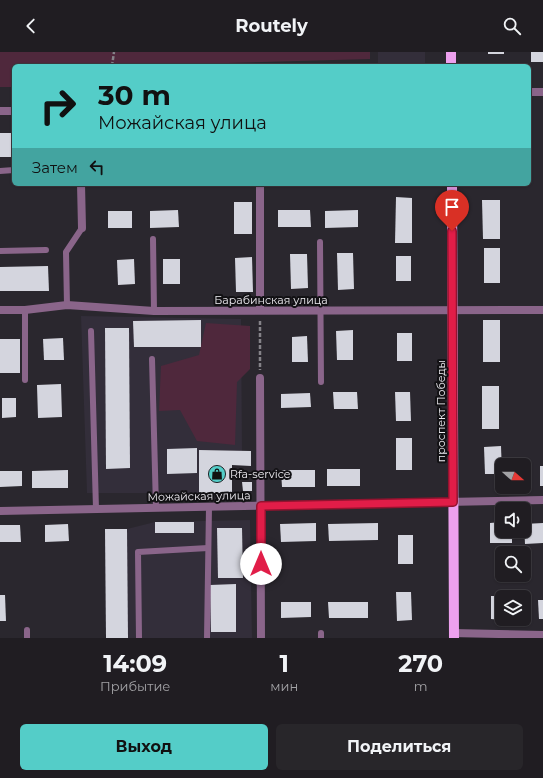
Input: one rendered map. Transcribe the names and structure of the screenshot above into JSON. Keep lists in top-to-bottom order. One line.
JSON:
{"streets":{"main road":["проспект Победы"],"street":["Барабинская улица","Можайская улица"]},"crossings":[["Барабинская улица","проспект Победы"],["проспект Победы","Можайская улица"]],"places":{"shop":["Rfa-service"]},"north":"right","page":{"header":"Routely","turn":["30 m","Можайская улица"],"then":"Затем","eta":["14:09","Прибытие","1","мин","270","m"],"buttons":["Выход","Поделиться"]}}
